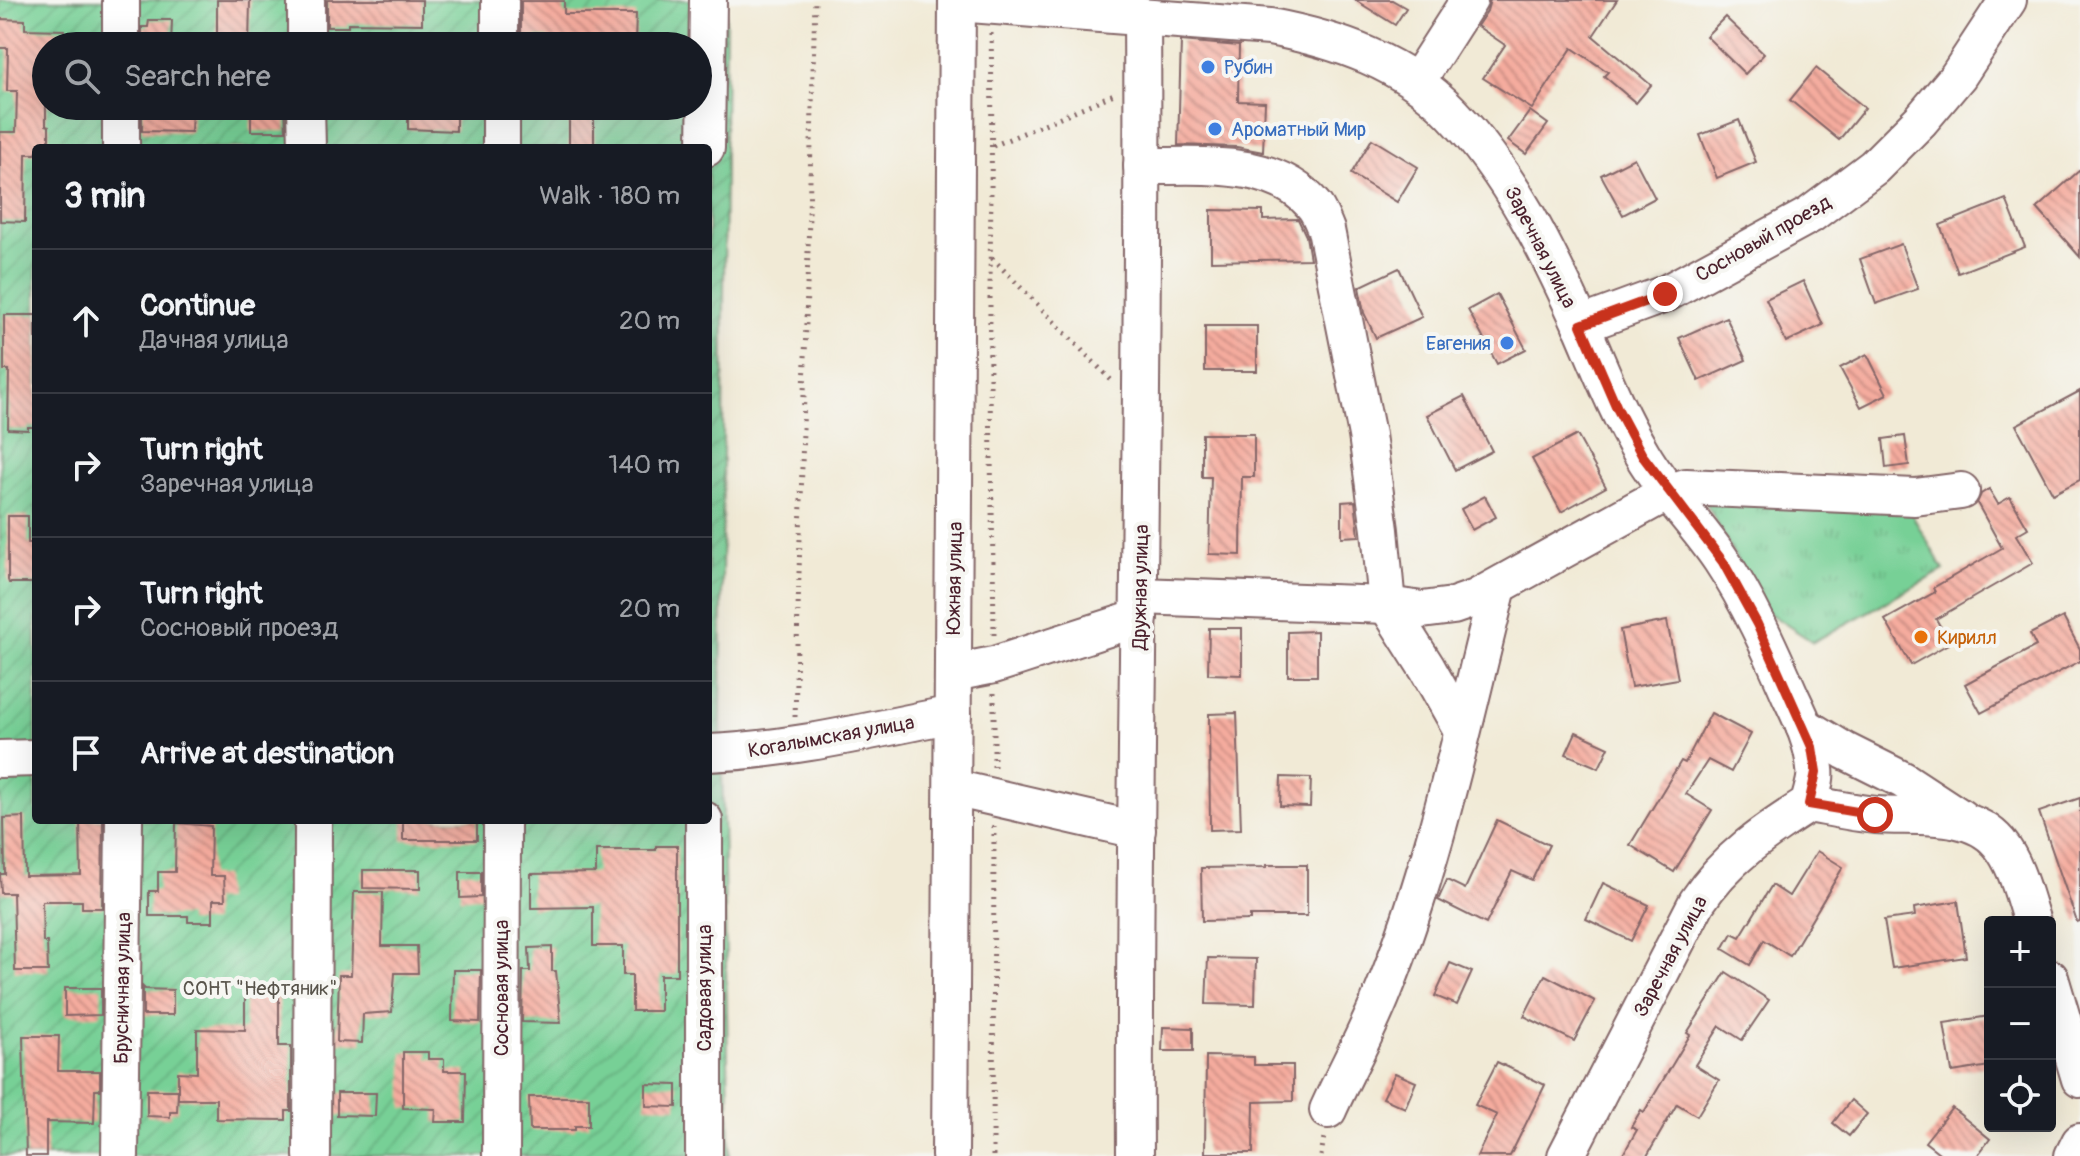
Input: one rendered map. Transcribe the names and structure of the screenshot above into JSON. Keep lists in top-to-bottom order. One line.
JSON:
{"streets":{"street":["Сосновый проезд","Заречная улица","Южная улица","Дружная улица","Когалымская улица","Брусничная улица","Сосновая улица","Садовая улица"]},"crossings":[["Сосновый проезд","Заречная улица"],["Заречная улица","Южная улица"],["Заречная улица","Дружная улица"],["Южная улица","Когалымская улица"]],"parks":["СОНТ \"Нефтяник\""],"places":["Рубин","Ароматный Мир","Евгения","Кирилл"],"page":{"search":"Search here","heading":["3 min","Walk · 180 m"],"list":[["Continue","Дачная улица","20 m"],["Turn right","Заречная улица","140 m"],["Turn right","Сосновый проезд","20 m"],"Arrive at destination"],"map_buttons":["+","−"]}}
